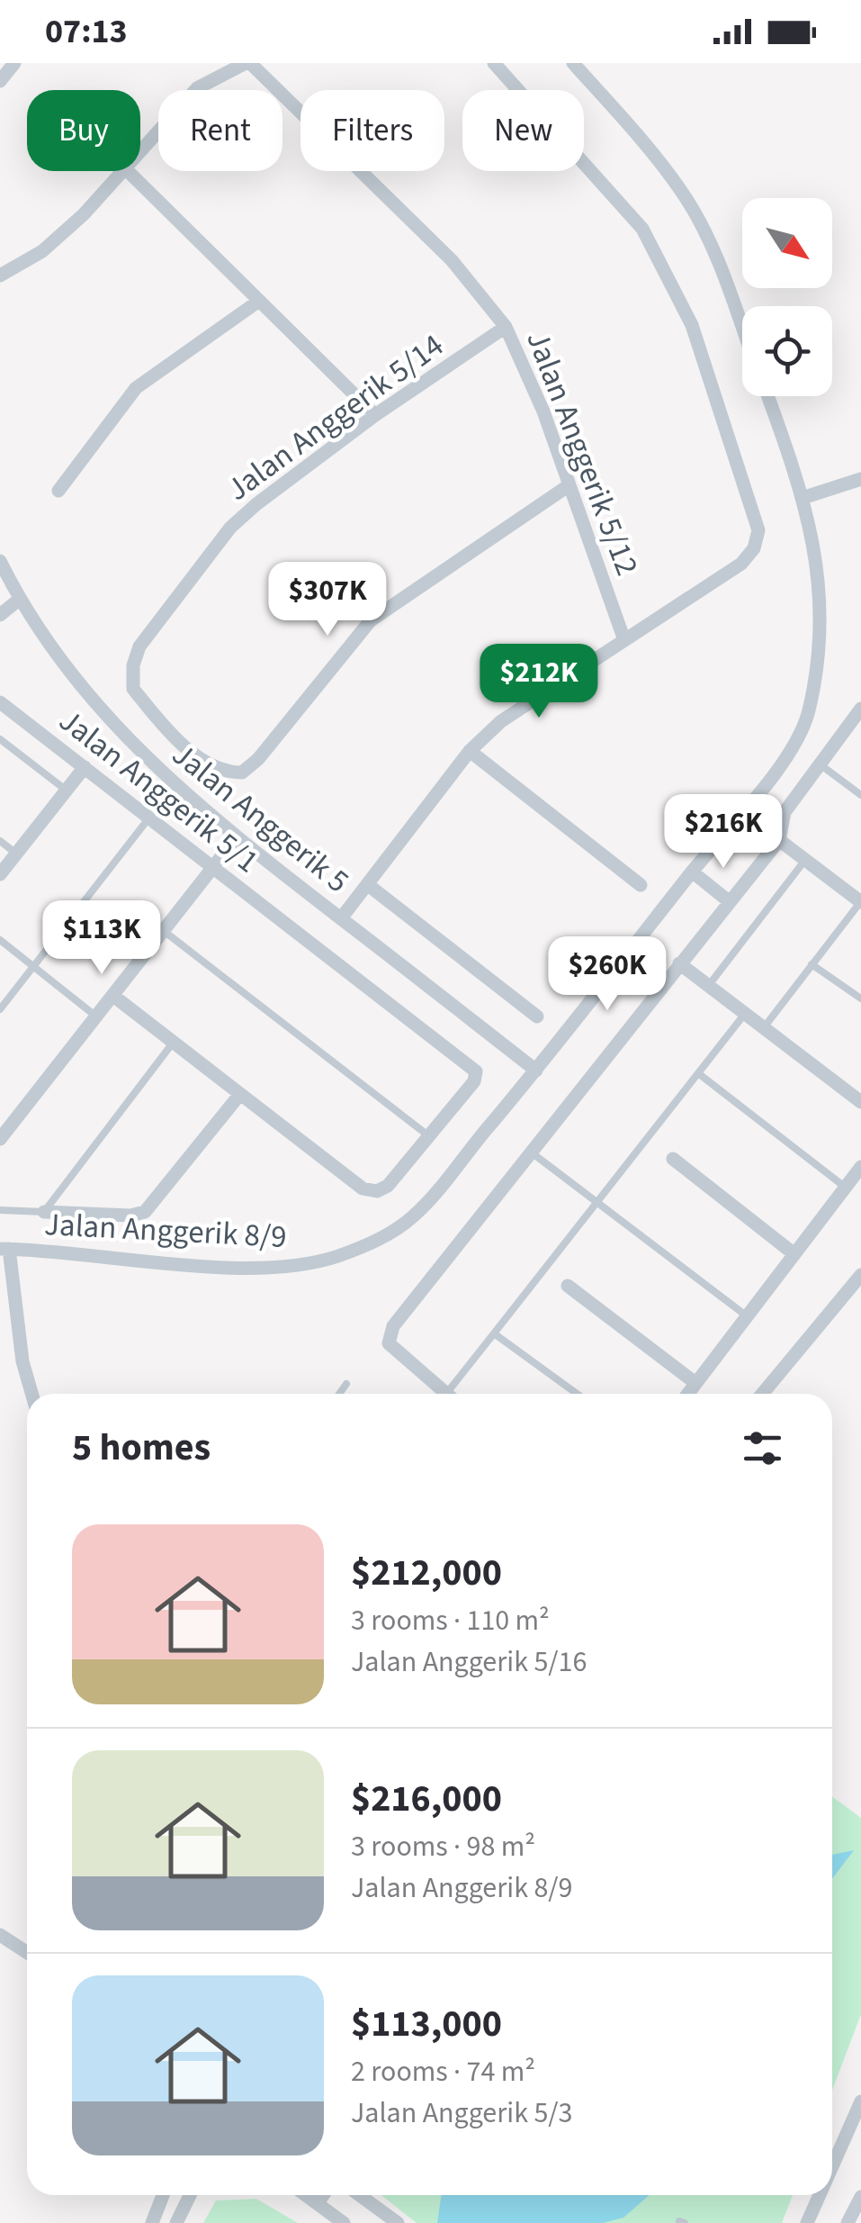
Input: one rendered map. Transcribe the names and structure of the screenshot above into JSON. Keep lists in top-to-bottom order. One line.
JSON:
{"streets":{"street":["Jalan Anggerik 5/14","Jalan Anggerik 5/12","Jalan Anggerik 5/1","Jalan Anggerik 5","Jalan Anggerik 8/9"]},"crossings":[["Jalan Anggerik 5/14","Jalan Anggerik 5/12"],["Jalan Anggerik 5","Jalan Anggerik 8/9"]],"north":"bottom right","page":{"status":"07:13","chip":["Buy","Rent","Filters","New"],"price":["$307K","$212K","$216K","$113K","$260K"],"heading":"5 homes","list":[{"name":"$212,000","note":"3 rooms · 110 m² · Jalan Anggerik 5/16"},{"name":"$216,000","note":"3 rooms · 98 m² · Jalan Anggerik 8/9"},{"name":"$113,000","note":"2 rooms · 74 m² · Jalan Anggerik 5/3"}]}}
